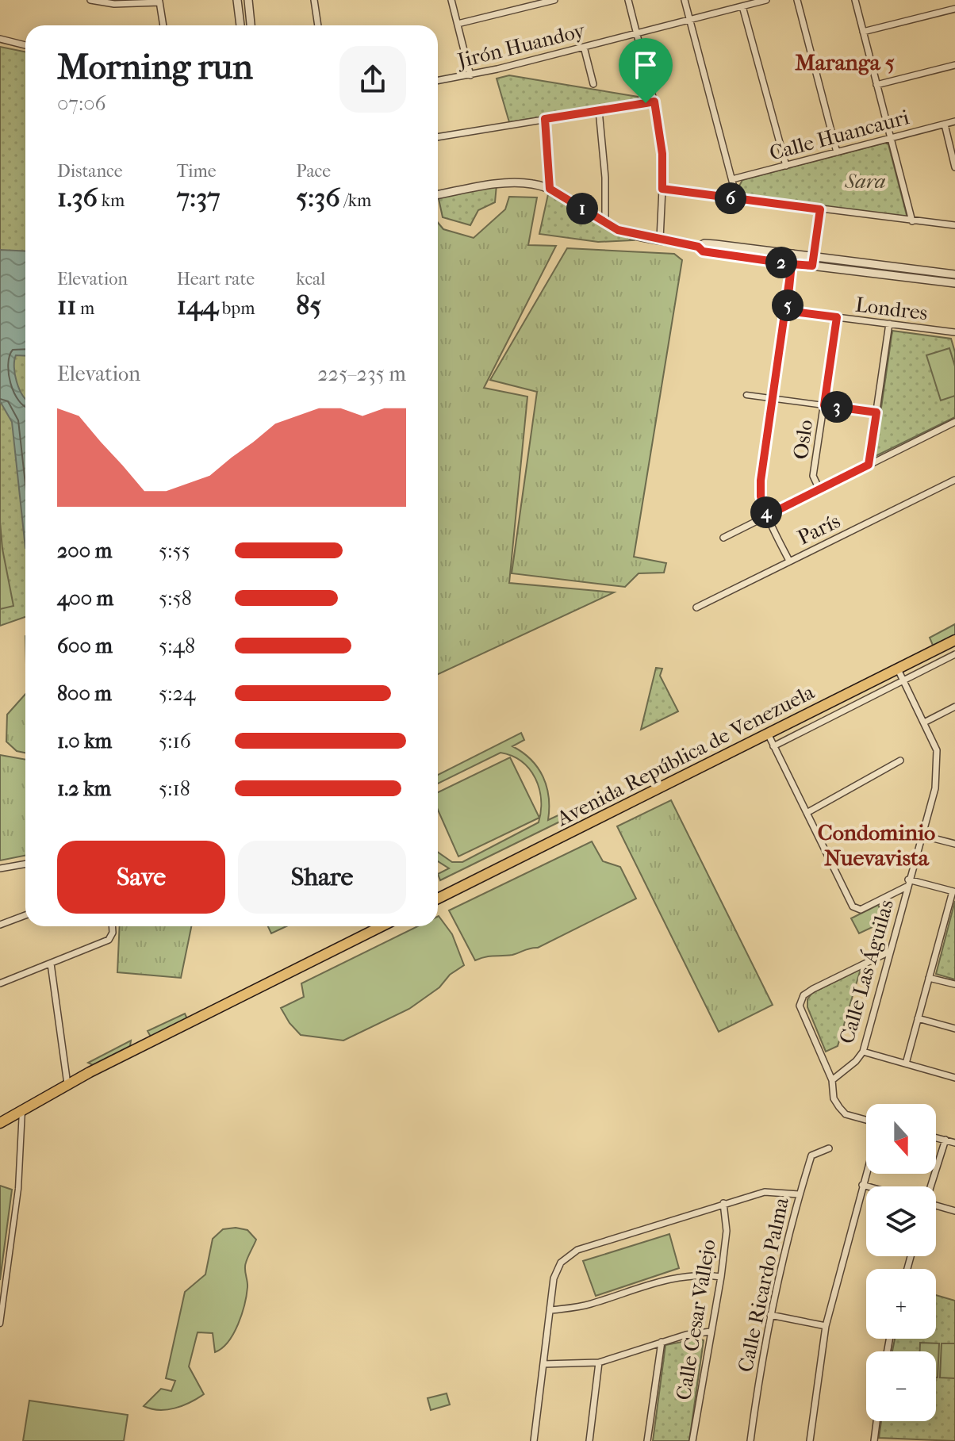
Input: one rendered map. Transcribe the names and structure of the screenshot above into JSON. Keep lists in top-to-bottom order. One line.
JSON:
{"streets":{"main road":["Avenida República de Venezuela"],"street":["Jirón Huandoy","Calle Huancauri","Londres","Oslo","París","Calle Las Águilas","Calle Ricardo Palma","Calle Cesar Vallejo"]},"crossings":[["Londres","Oslo"],["Avenida República de Venezuela","Calle Las Águilas"]],"districts":["Maranga 5","Condominio Nuevavista"],"parks":["Sara"],"north":"bottom","page":{"heading":["Morning run","07:06"],"stats":[["Distance","1.36 km"],["Time","7:37"],["Pace","5:36 /km"],["Elevation","11 m"],["Heart rate","144 bpm"],["kcal","85"]],"pins":["6","1","2","5","3","4"],"chart":["Elevation","225–235 m"],"list":[{"name":"200 m","note":"5:55"},{"name":"400 m","note":"5:58"},{"name":"600 m","note":"5:48"},{"name":"800 m","note":"5:24"},{"name":"1.0 km","note":"5:16"},{"name":"1.2 km","note":"5:18"}],"buttons":["Save","Share"],"map_buttons":["+","−"]}}
